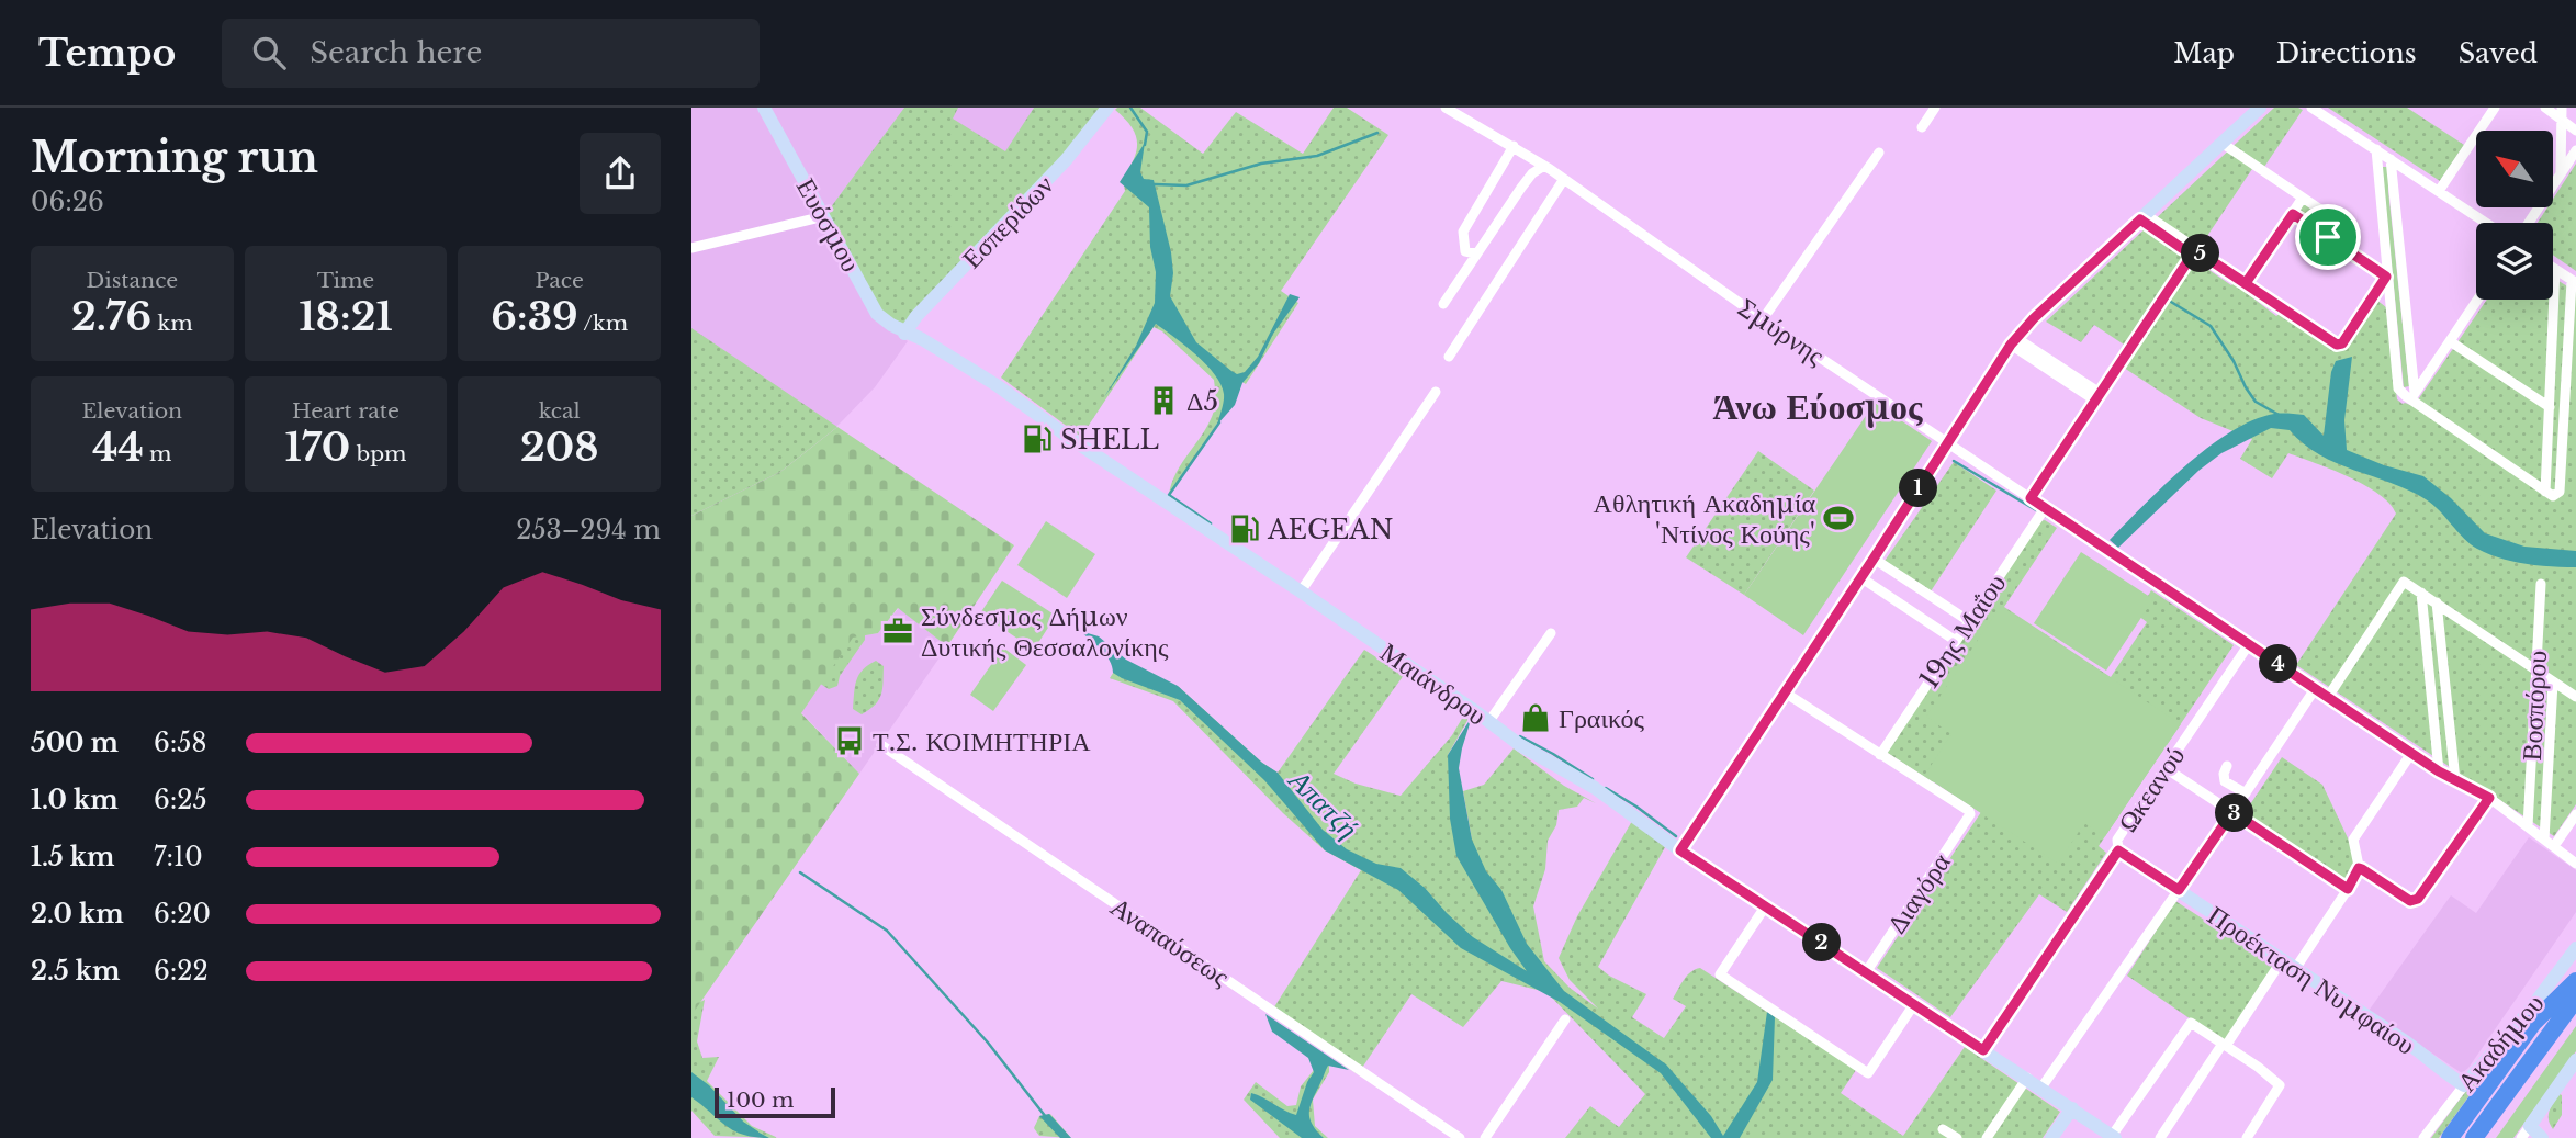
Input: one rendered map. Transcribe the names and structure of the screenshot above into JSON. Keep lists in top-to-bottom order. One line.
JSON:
{"streets":{"street":["Εσπερίδων","Ευόσμου","Σμύρνης","19ης Μαΐου","Μαιάνδρου","Βοσπόρου","Ωκεανού","Διαγόρα","Αναπαύσεως","Προέκταση Νυμφαίου","Ακαδήμου"]},"crossings":[["Εσπερίδων","Ευόσμου"],["Εσπερίδων","Μαιάνδρου"],["Ευόσμου","Μαιάνδρου"],["Σμύρνης","19ης Μαΐου"],["Σμύρνης","Βοσπόρου"],["Σμύρνης","Ωκεανού"],["19ης Μαΐου","Διαγόρα"],["Μαιάνδρου","Ωκεανού"],["Μαιάνδρου","Διαγόρα"],["Ωκεανού","Προέκταση Νυμφαίου"],["Προέκταση Νυμφαίου","Ακαδήμου"]],"districts":["Άνω Εύοσμος"],"water":["Απατζή"],"places":{"building":["Δ5"],"fuel station":["SHELL","AEGEAN"],"sports":["Αθλητική Ακαδημία 'Ντίνος Κούης'"],"office":["Σύνδεσμος Δήμων Δυτικής Θεσσαλονίκης"],"shop":["Γραικός"],"bus stop":["Τ.Σ. ΚΟΙΜΗΤΗΡΙΑ"]},"scale_bar":"100 m","north":"top left","page":{"header":"Tempo","search":"Search here","nav":["Map","Directions","Saved"],"heading":["Morning run","06:26"],"pins":["5","1","4","3","2"],"stats":[["Distance","2.76 km"],["Time","18:21"],["Pace","6:39 /km"],["Elevation","44 m"],["Heart rate","170 bpm"],["kcal","208"]],"chart":["Elevation","253–294 m"],"list":[{"name":"500 m","note":"6:58"},{"name":"1.0 km","note":"6:25"},{"name":"1.5 km","note":"7:10"},{"name":"2.0 km","note":"6:20"},{"name":"2.5 km","note":"6:22"}],"scale":"100 m"}}
